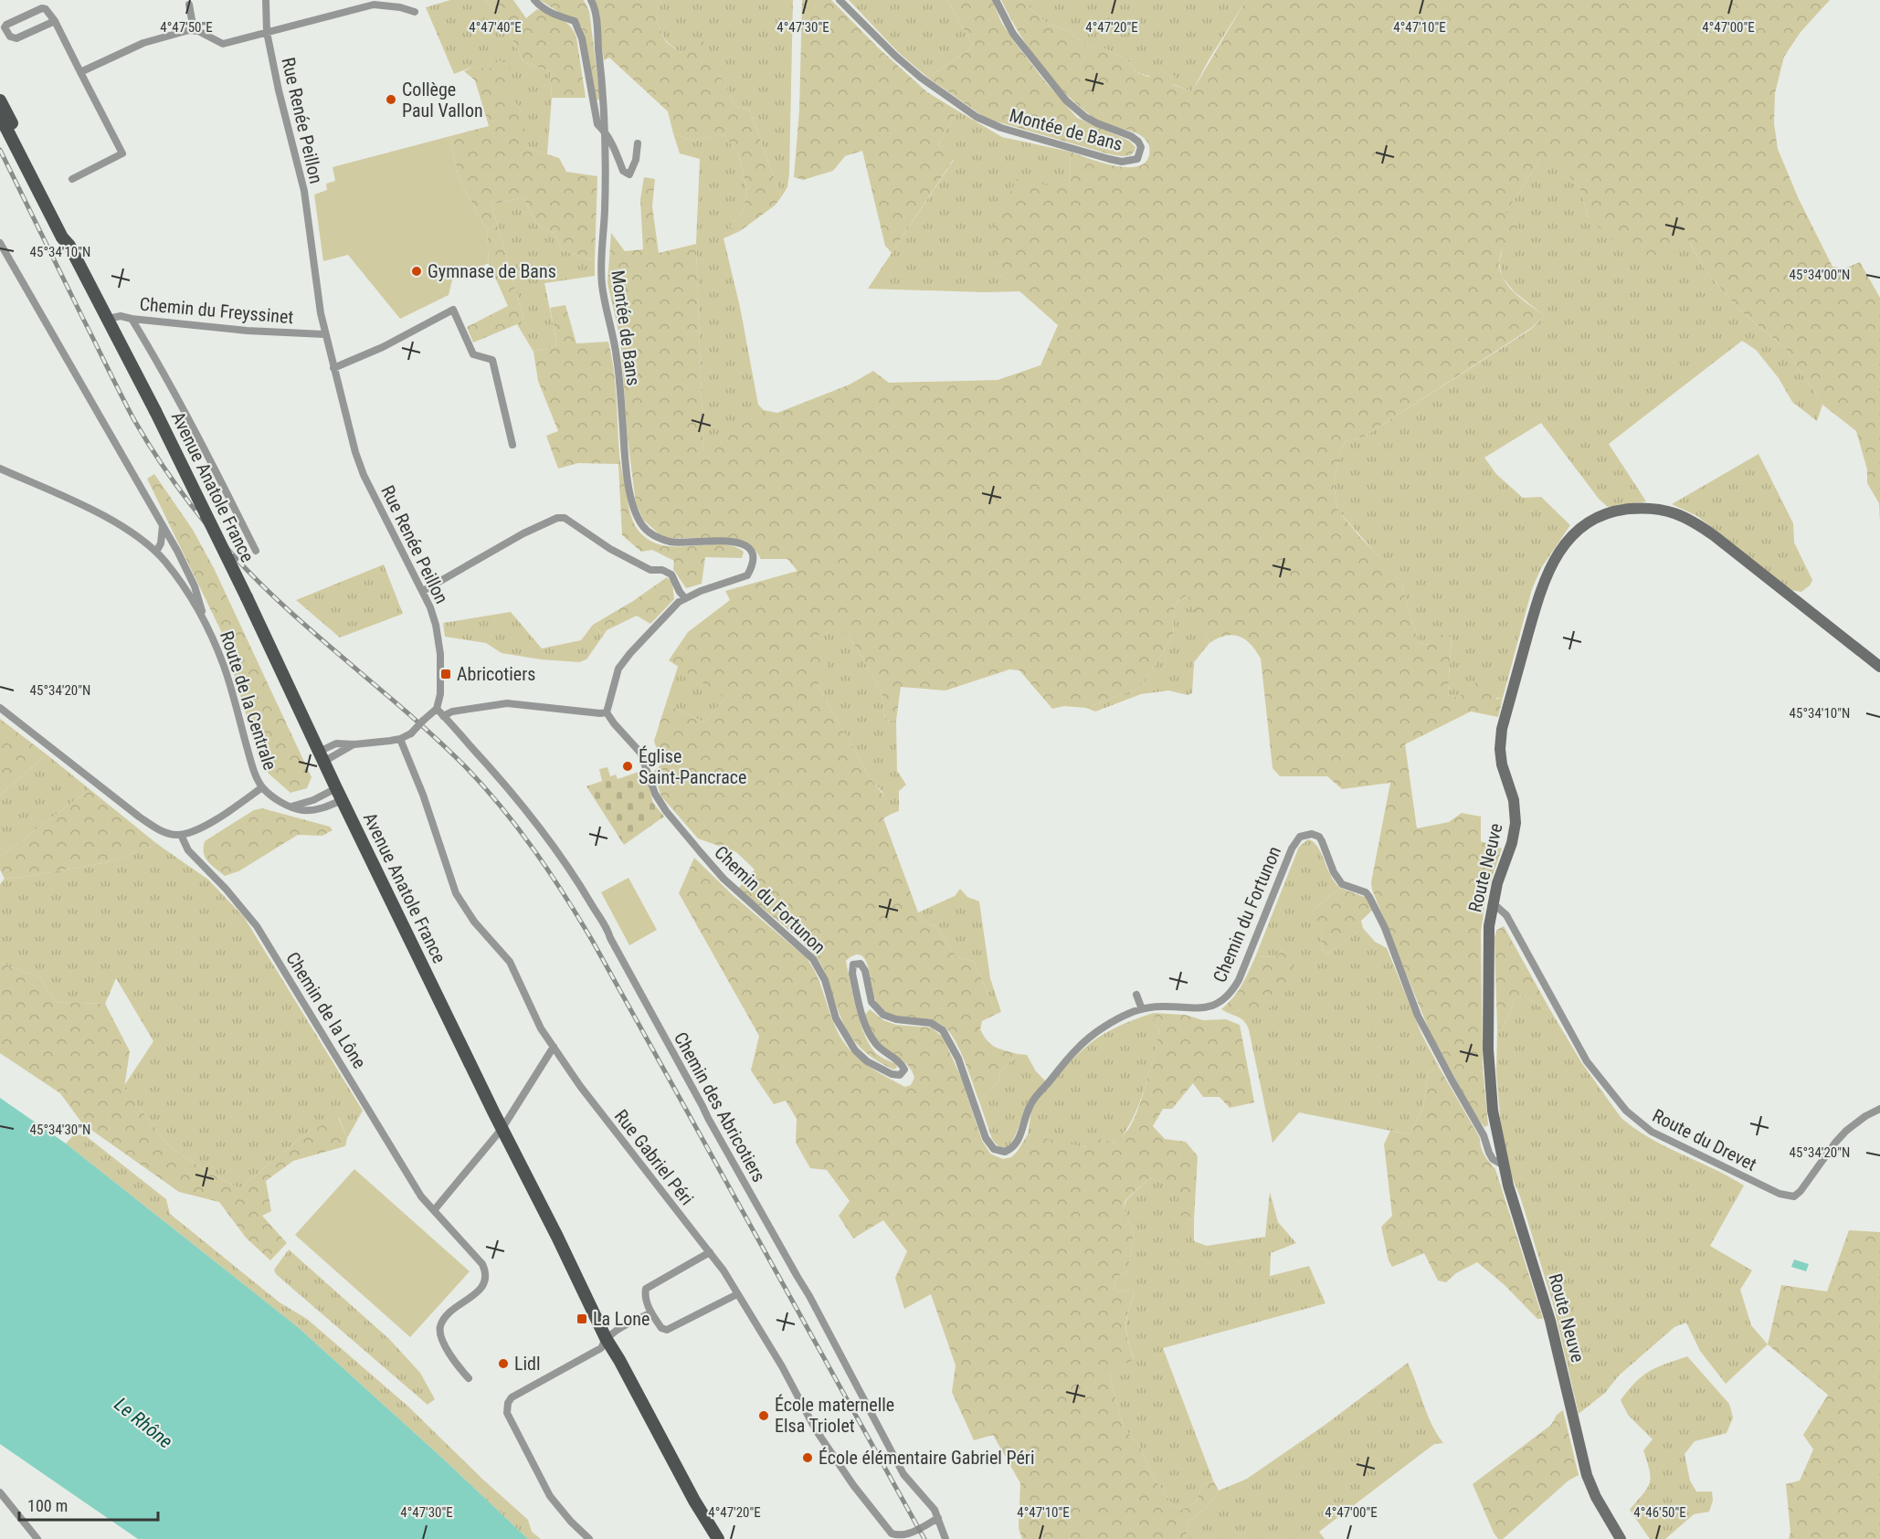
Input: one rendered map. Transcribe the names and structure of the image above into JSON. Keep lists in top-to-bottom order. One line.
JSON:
{"streets":{"main road":["Avenue Anatole France"],"street":["Rue Renée Peillon","Montée de Bans","Chemin du Freyssinet","Route de la Centrale","Route Neuve","Chemin du Fortunon","Chemin de la Lône","Chemin des Abricotiers","Route du Drevet","Rue Gabriel Péri"]},"crossings":[["Rue Renée Peillon","Chemin du Freyssinet"],["Rue Renée Peillon","Chemin des Abricotiers"],["Chemin du Freyssinet","Avenue Anatole France"],["Route Neuve","Chemin du Fortunon"],["Route Neuve","Route du Drevet"],["Chemin des Abricotiers","Rue Gabriel Péri"]],"water":["Le Rhône"],"places":{"other":["Collège Paul Vallon","Gymnase de Bans","Église Saint-Pancrace","Lidl","École maternelle Elsa Triolet","École élémentaire Gabriel Péri"],"transit":["Abricotiers","La Lone"]},"scale_bar":"100 m","coordinates":["4°47'50\"E","4°47'40\"E","4°47'30\"E","4°47'20\"E","4°47'10\"E","4°47'00\"E","45°34'10\"N","45°34'00\"N","45°34'20\"N","45°34'30\"N","4°46'50\"E"]}
